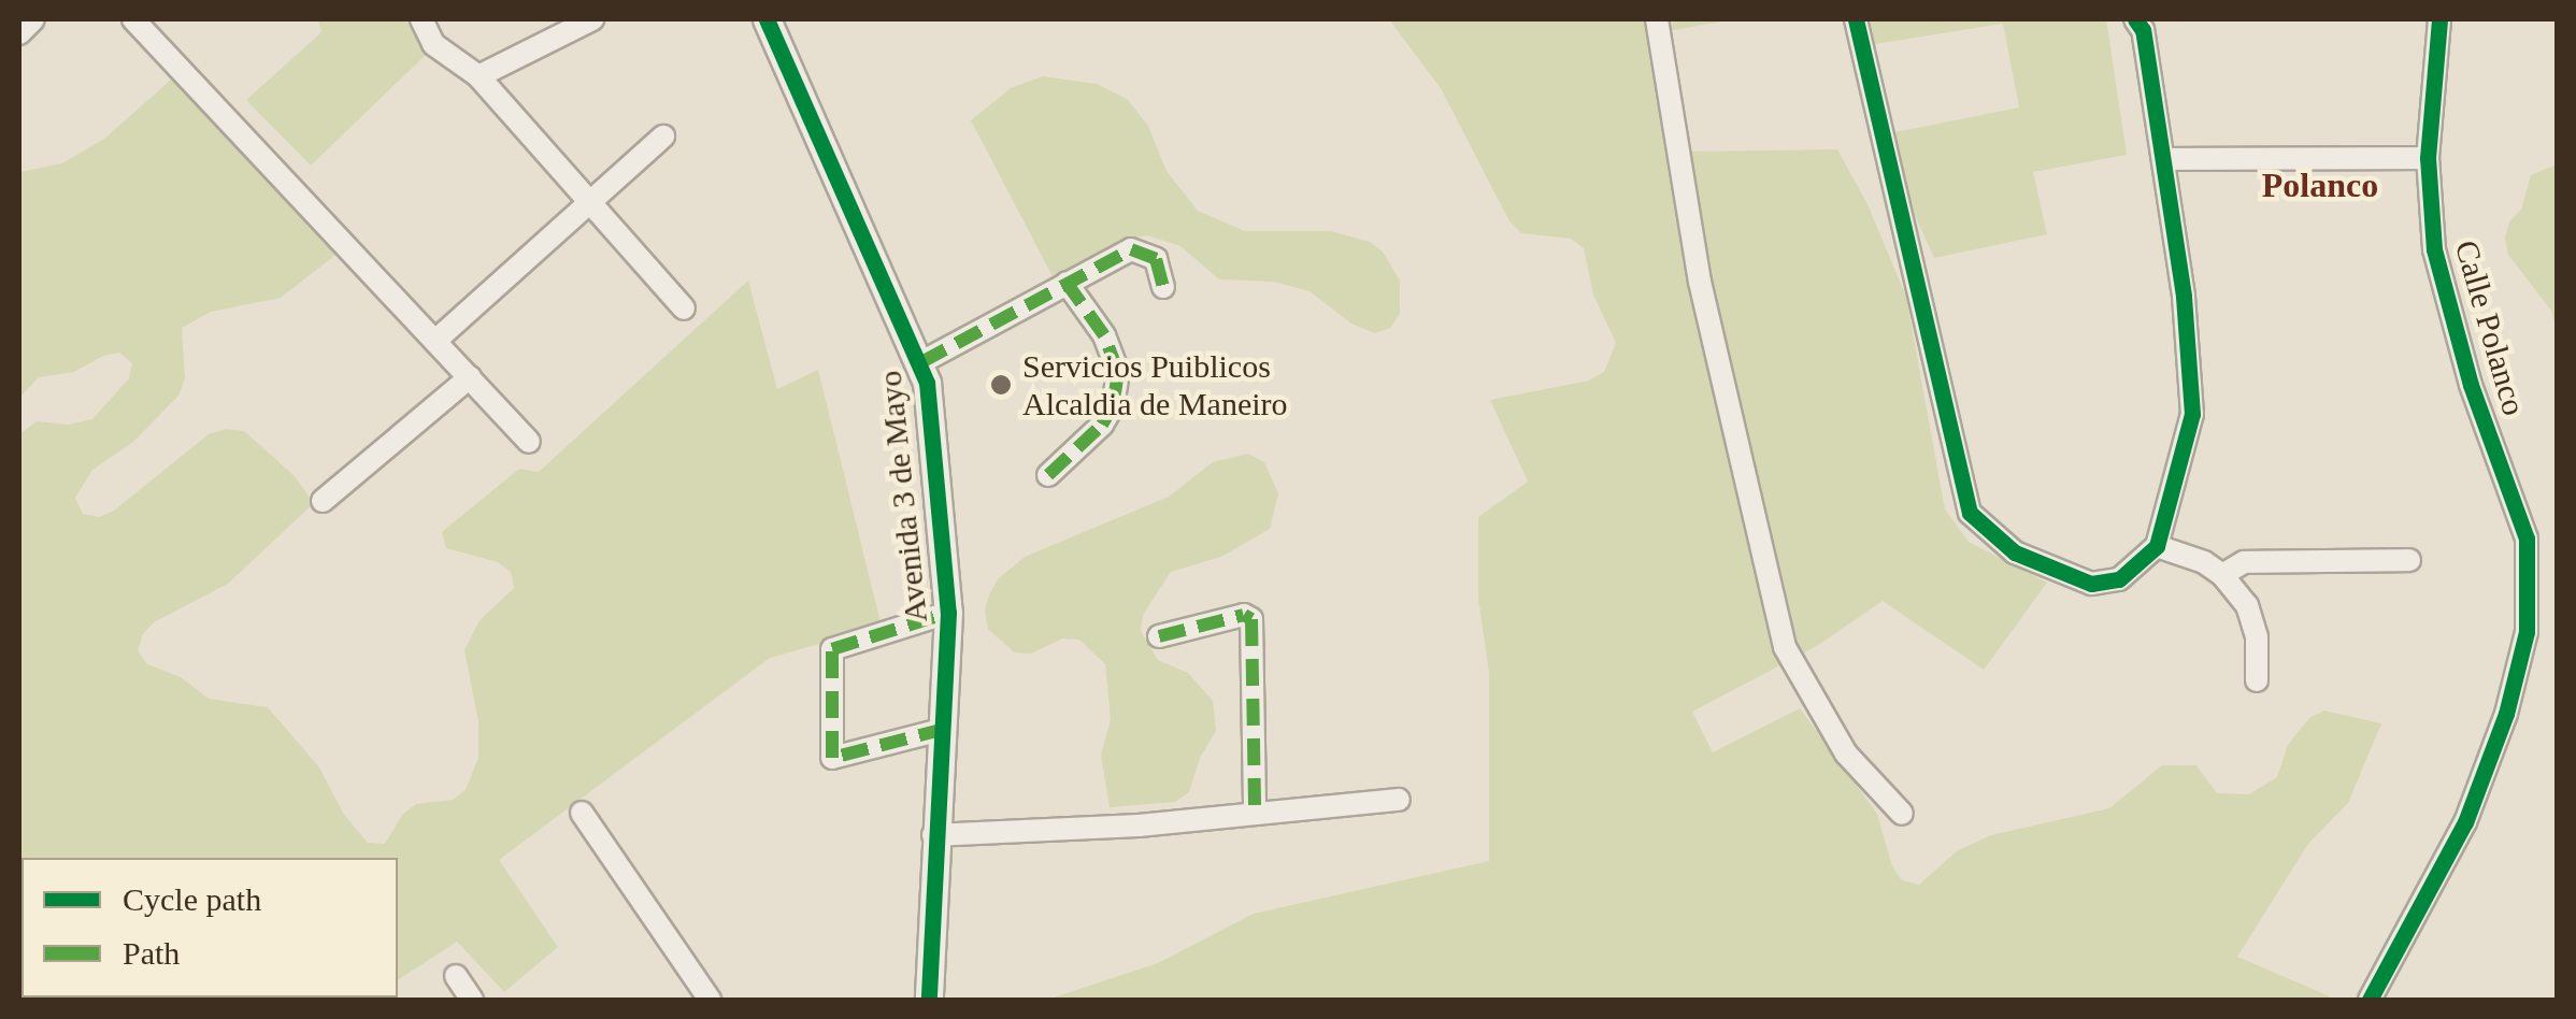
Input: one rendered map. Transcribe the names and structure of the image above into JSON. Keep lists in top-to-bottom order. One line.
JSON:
{"streets":{"street":["Calle Polanco","Avenida 3 de Mayo"]},"districts":["Polanco"],"places":["Servicios Puiblicos Alcaldia de Maneiro"],"legend":["Cycle path","Path"]}
